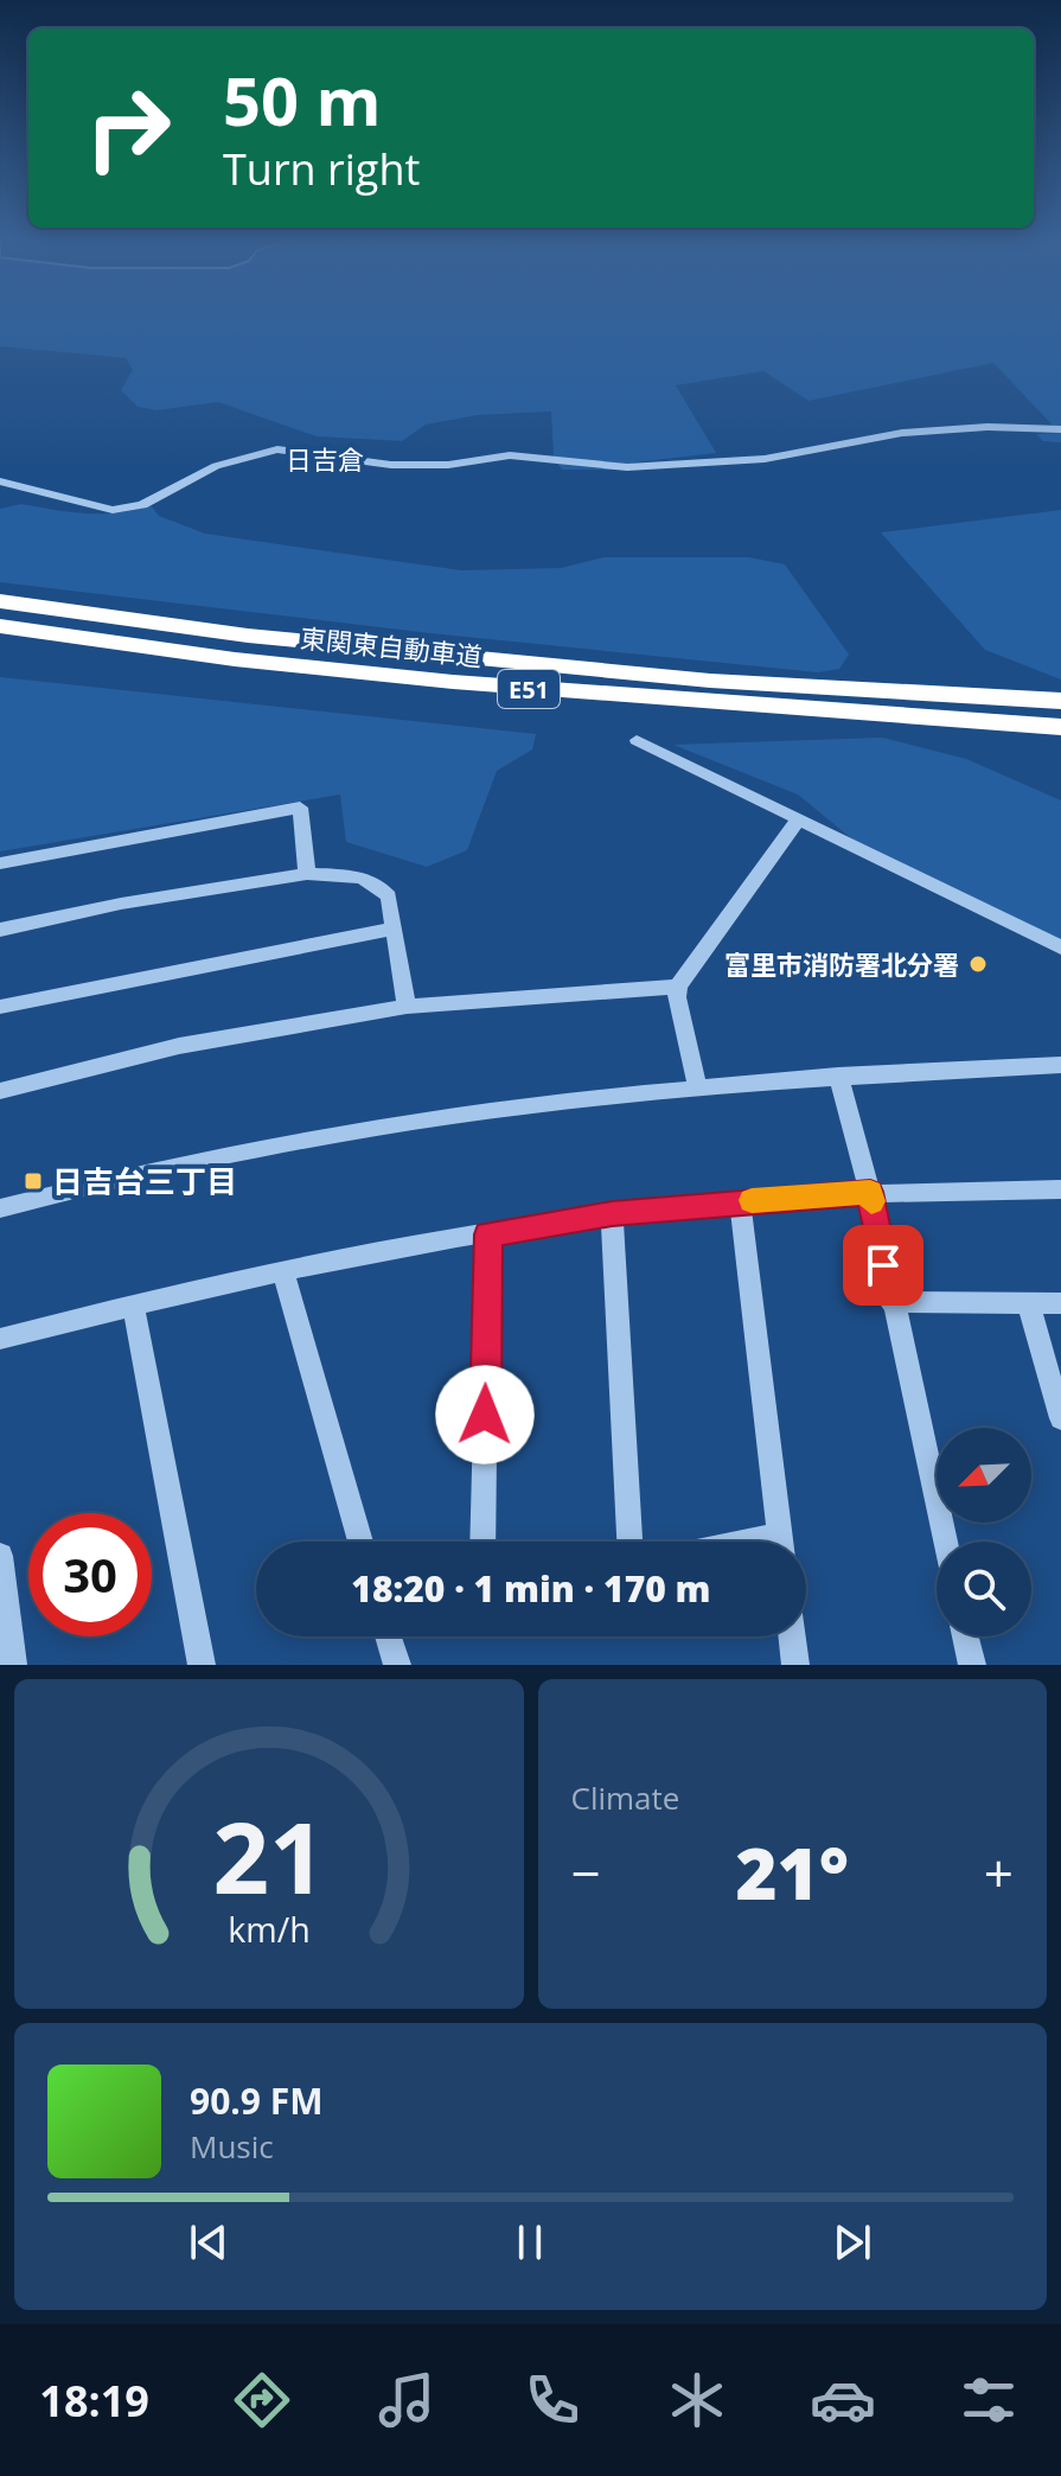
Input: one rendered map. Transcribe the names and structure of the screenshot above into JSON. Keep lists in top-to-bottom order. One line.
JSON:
{"streets":{"highway":["東関東自動車道","E51"]},"districts":["日吉倉"],"places":{"other":["富里市消防署北分署"],"transit":["日吉台三丁目"]},"north":"bottom left","page":{"turn":["50 m","Turn right"],"limit":"30","trip":"18:20 · 1 min · 170 m","tile":"Climate","heat":["−","21°","+"],"song":["90.9 FM","Music"],"tabs":"18:19","gauge":["21","km/h"]}}
